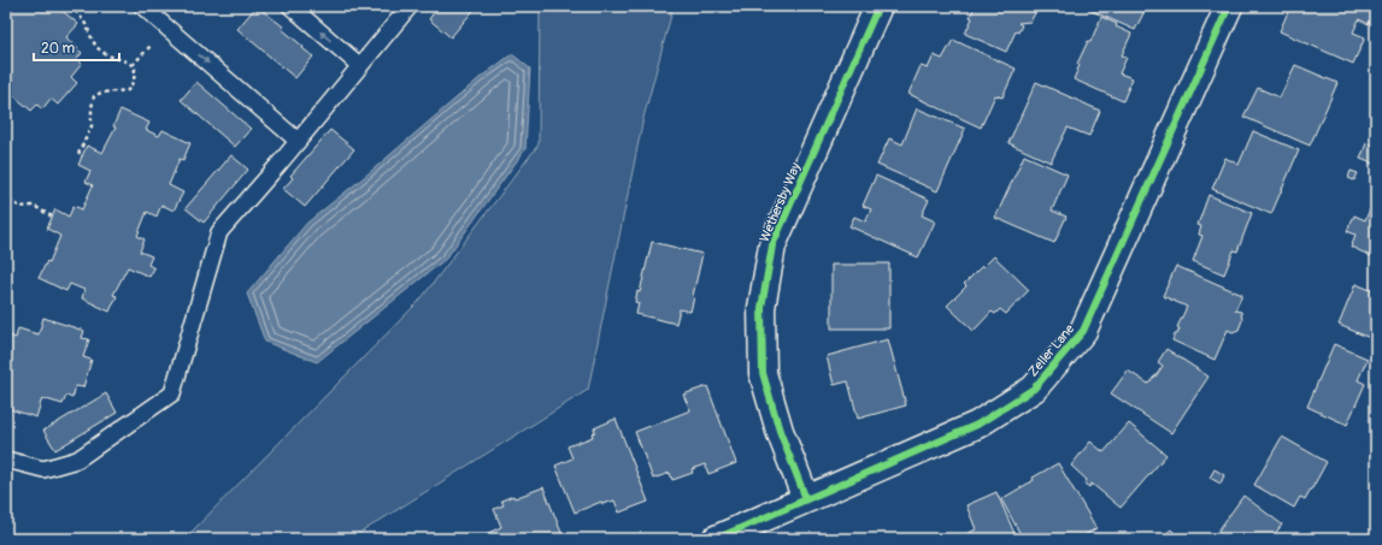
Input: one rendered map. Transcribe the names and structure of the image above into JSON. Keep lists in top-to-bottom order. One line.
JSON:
{"streets":{"street":["Wethersby Way","Zeller Lane"]},"crossings":[["Wethersby Way","Zeller Lane"]],"scale_bar":"20 m"}
